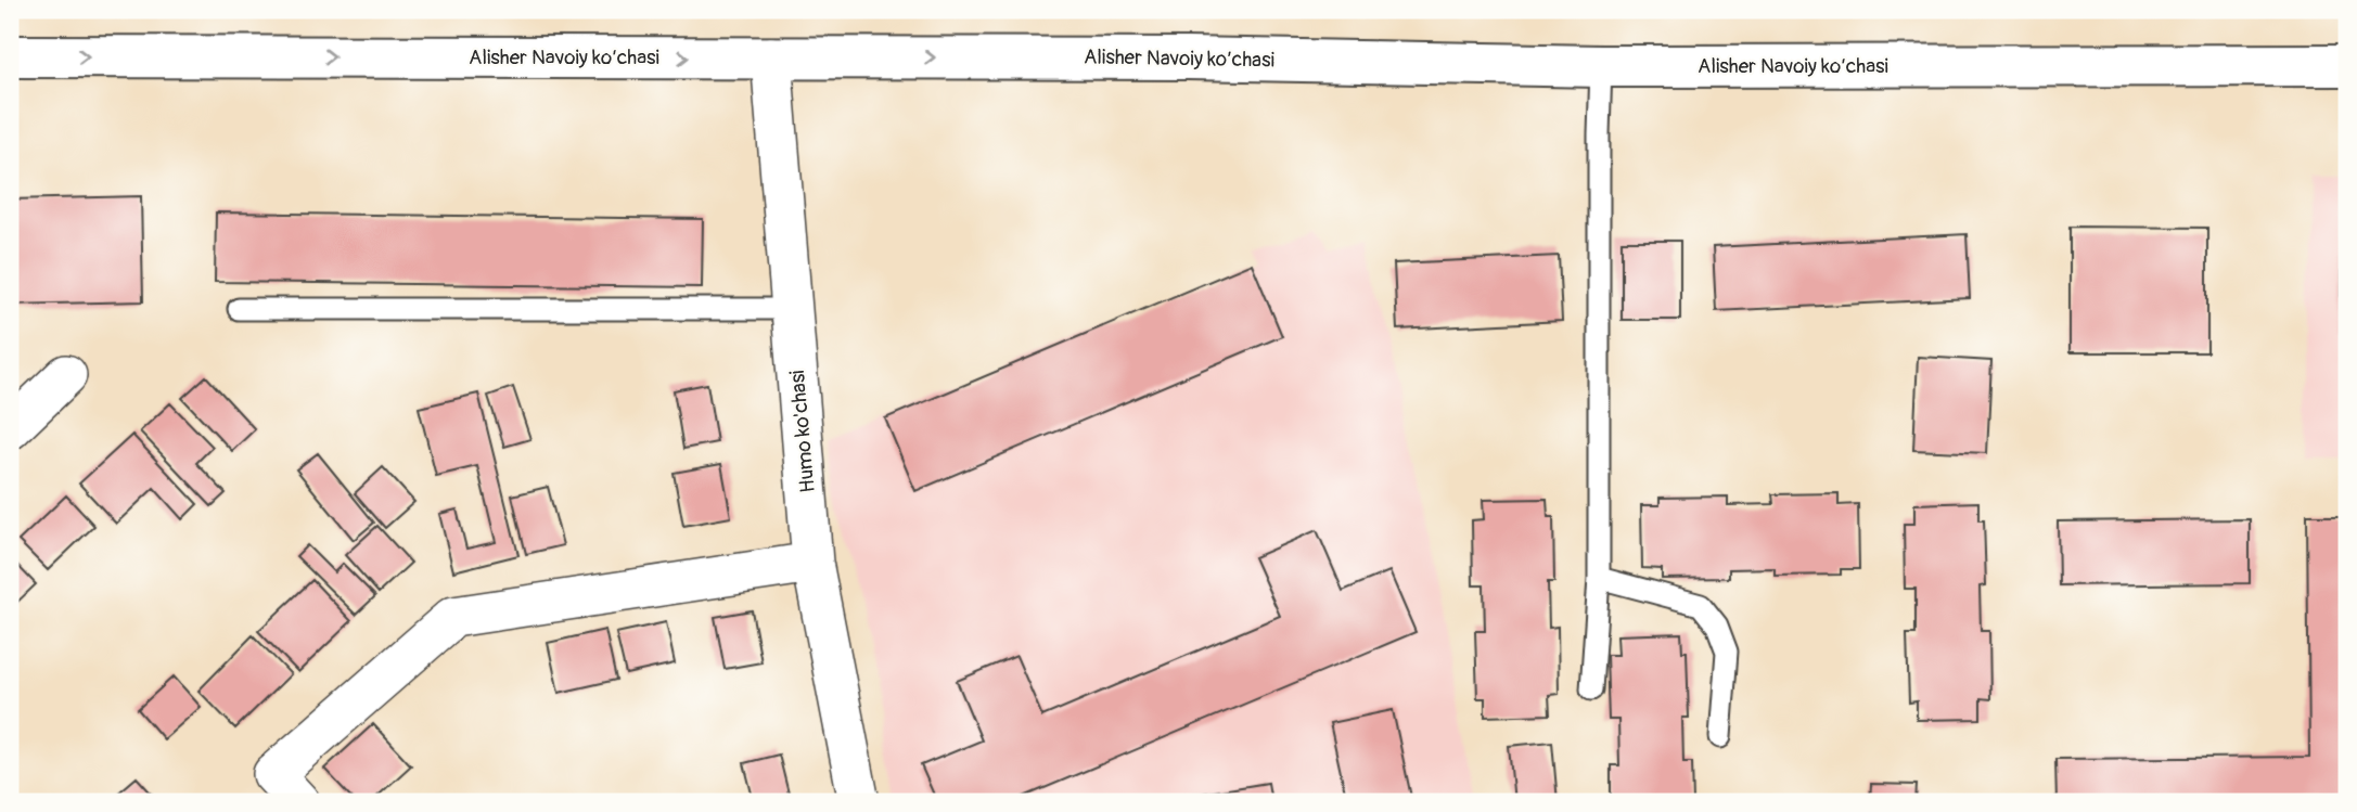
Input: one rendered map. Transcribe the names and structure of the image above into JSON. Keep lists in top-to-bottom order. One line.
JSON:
{"streets":{"main road":["Alisher Navoiy ko’chasi"],"street":["Humo ko'chasi"]},"crossings":[["Alisher Navoiy ko’chasi","Humo ko'chasi"]],"one_way":["Alisher Navoiy ko’chasi"]}
